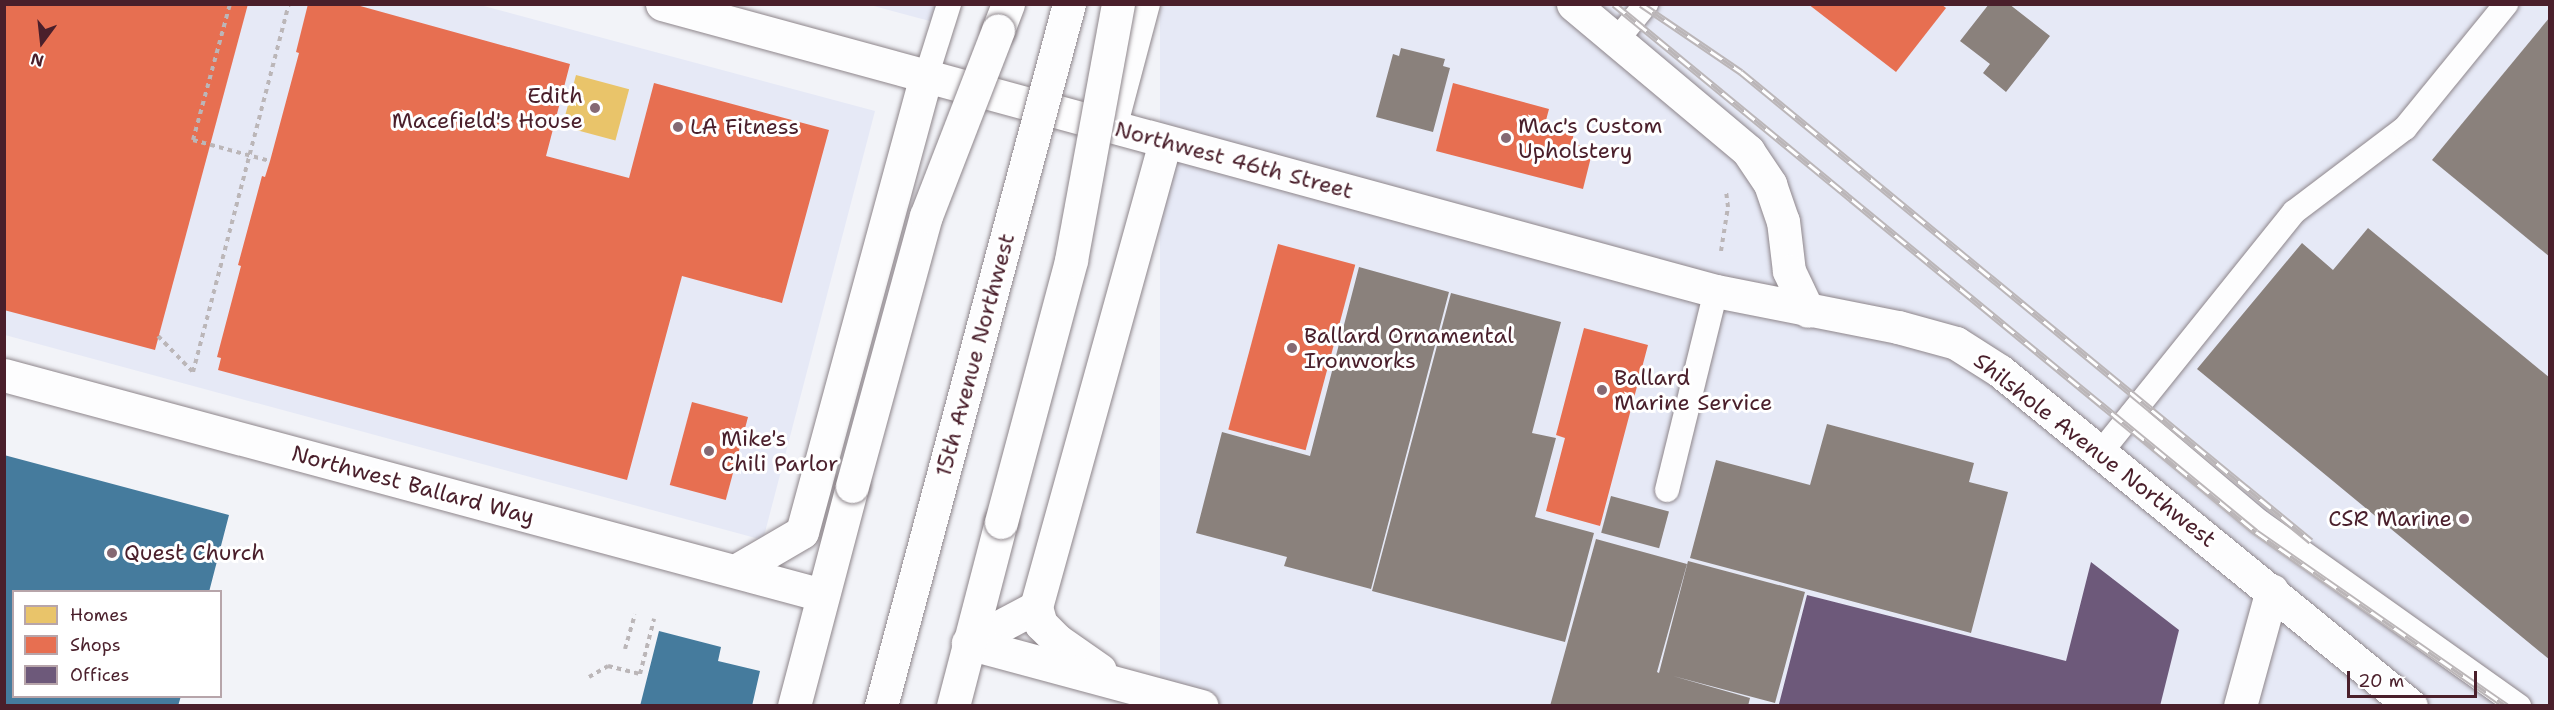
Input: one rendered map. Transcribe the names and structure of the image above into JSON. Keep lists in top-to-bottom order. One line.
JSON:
{"streets":{"street":["Northwest 46th Street","15th Avenue Northwest","Shilshole Avenue Northwest","Northwest Ballard Way"]},"crossings":[["Northwest 46th Street","Shilshole Avenue Northwest"]],"places":["Edith Macefield's House","LA Fitness","Mac's Custom Upholstery","Ballard Ornamental Ironworks","Ballard Marine Service","Mike's Chili Parlor","CSR Marine","Quest Church"],"legend":["Homes","Shops","Offices"],"scale_bar":"20 m","north":"bottom"}
